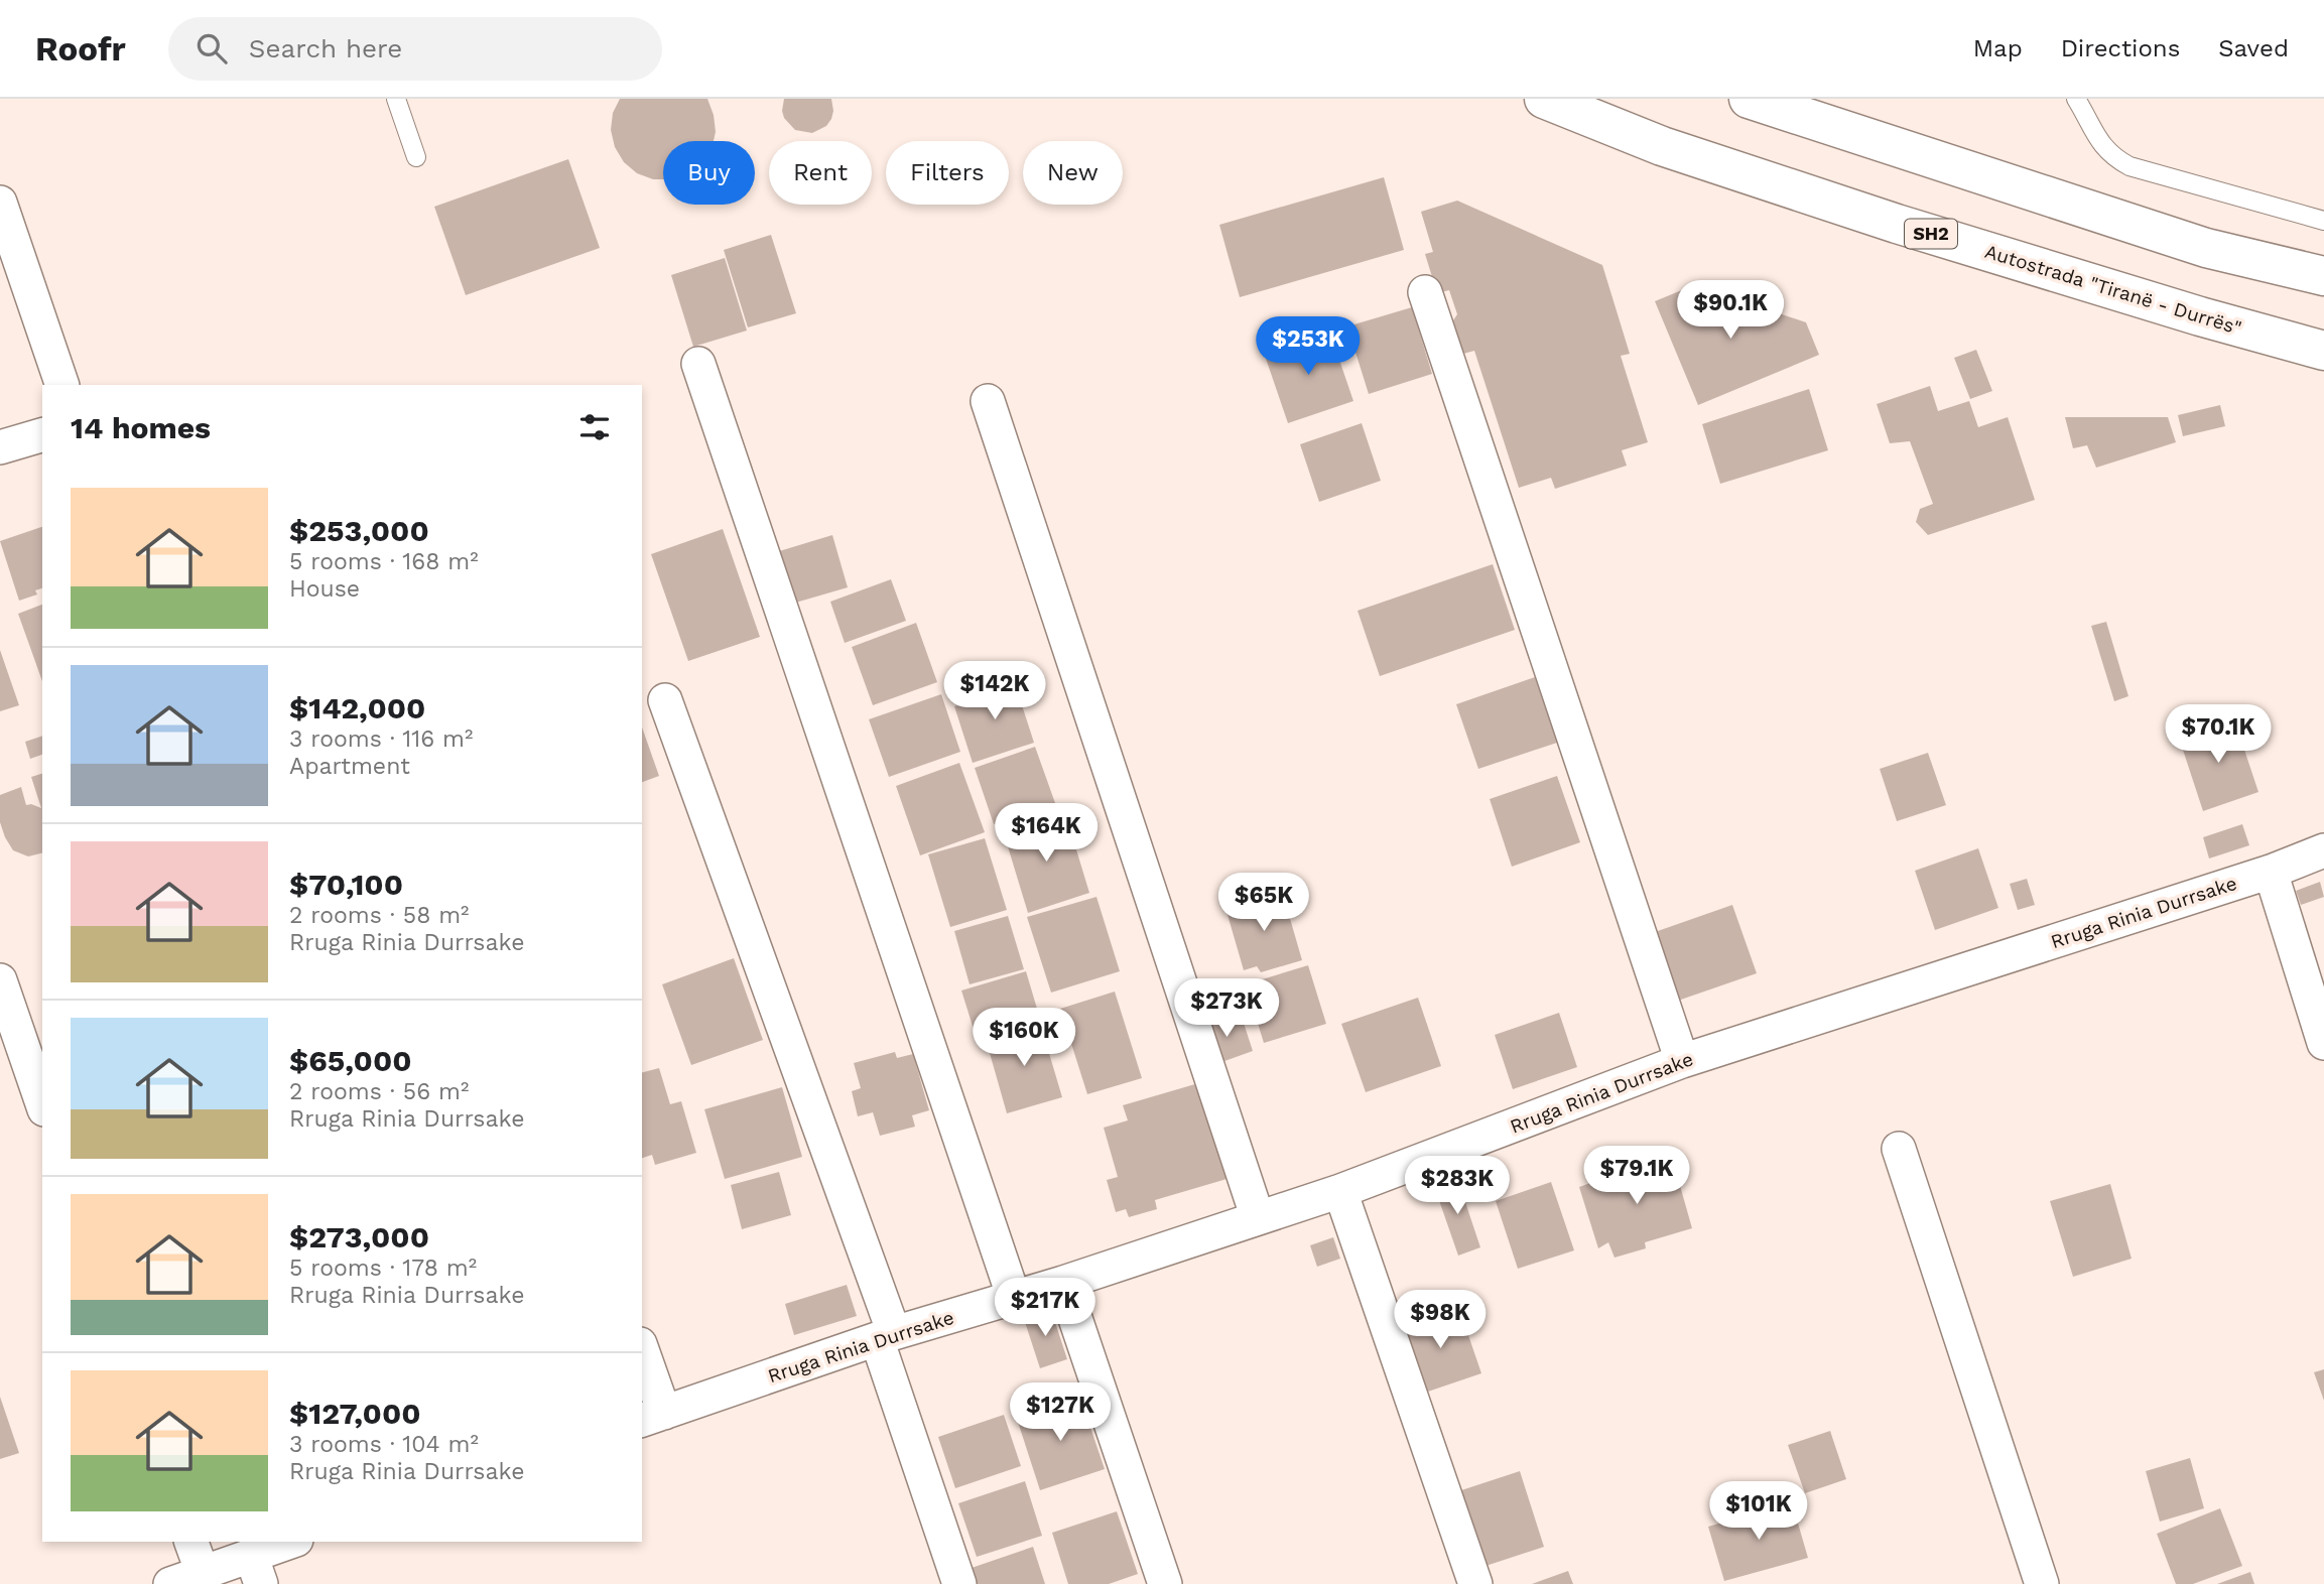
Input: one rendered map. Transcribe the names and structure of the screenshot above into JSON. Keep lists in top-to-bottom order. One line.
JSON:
{"streets":{"highway":["SH2","Autostrada \"Tiranë - Durrës\""],"street":["Rruga Rinia Durrsake"]},"page":{"header":"Roofr","search":"Search here","nav":["Map","Directions","Saved"],"chip":["Buy","Rent","Filters","New"],"price":["$90.1K","$253K","$142K","$70.1K","$164K","$65K","$273K","$160K","$79.1K","$283K","$217K","$98K","$127K","$101K"],"heading":"14 homes","list":[{"name":"$253,000","note":"5 rooms · 168 m² · House"},{"name":"$142,000","note":"3 rooms · 116 m² · Apartment"},{"name":"$70,100","note":"2 rooms · 58 m² · Rruga Rinia Durrsake"},{"name":"$65,000","note":"2 rooms · 56 m² · Rruga Rinia Durrsake"},{"name":"$273,000","note":"5 rooms · 178 m² · Rruga Rinia Durrsake"},{"name":"$127,000","note":"3 rooms · 104 m² · Rruga Rinia Durrsake"}]}}
